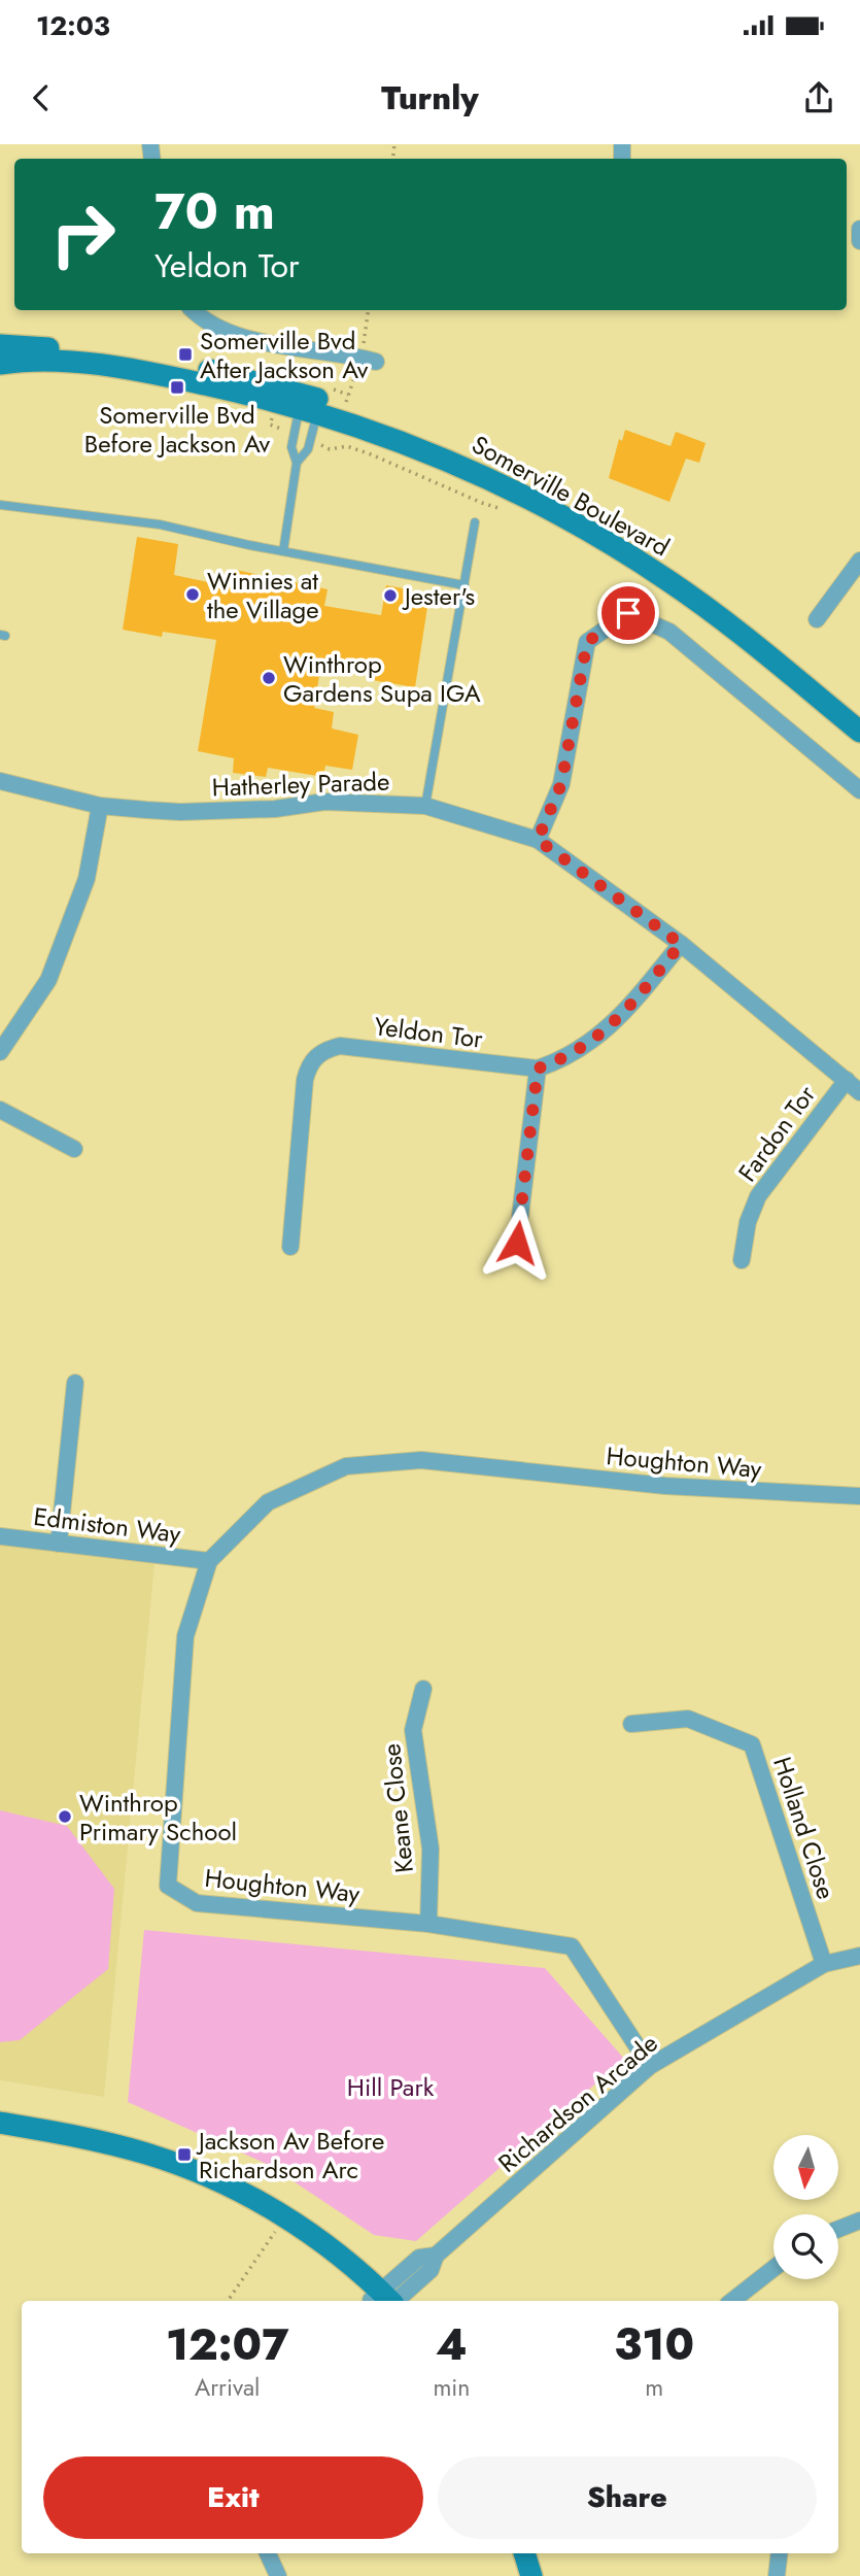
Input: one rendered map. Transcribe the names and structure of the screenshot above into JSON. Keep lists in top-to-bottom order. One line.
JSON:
{"streets":{"main road":["Somerville Boulevard"],"street":["Hatherley Parade","Yeldon Tor","Fardon Tor","Houghton Way","Edmiston Way","Keane Close","Holland Close","Richardson Arcade"]},"crossings":[["Hatherley Parade","Fardon Tor"],["Houghton Way","Edmiston Way"],["Houghton Way","Keane Close"],["Houghton Way","Richardson Arcade"],["Holland Close","Richardson Arcade"]],"parks":["Hill Park"],"places":{"transit":["Somerville Bvd After Jackson Av","Somerville Bvd Before Jackson Av","Jackson Av Before Richardson Arc"],"other":["Winnies at the Village","Jester's","Winthrop Gardens Supa IGA","Winthrop Primary School"]},"north":"bottom","page":{"status":"12:03","header":"Turnly","turn":["70 m","Yeldon Tor"],"eta":["12:07","Arrival","4","min","310","m"],"buttons":["Exit","Share"]}}
